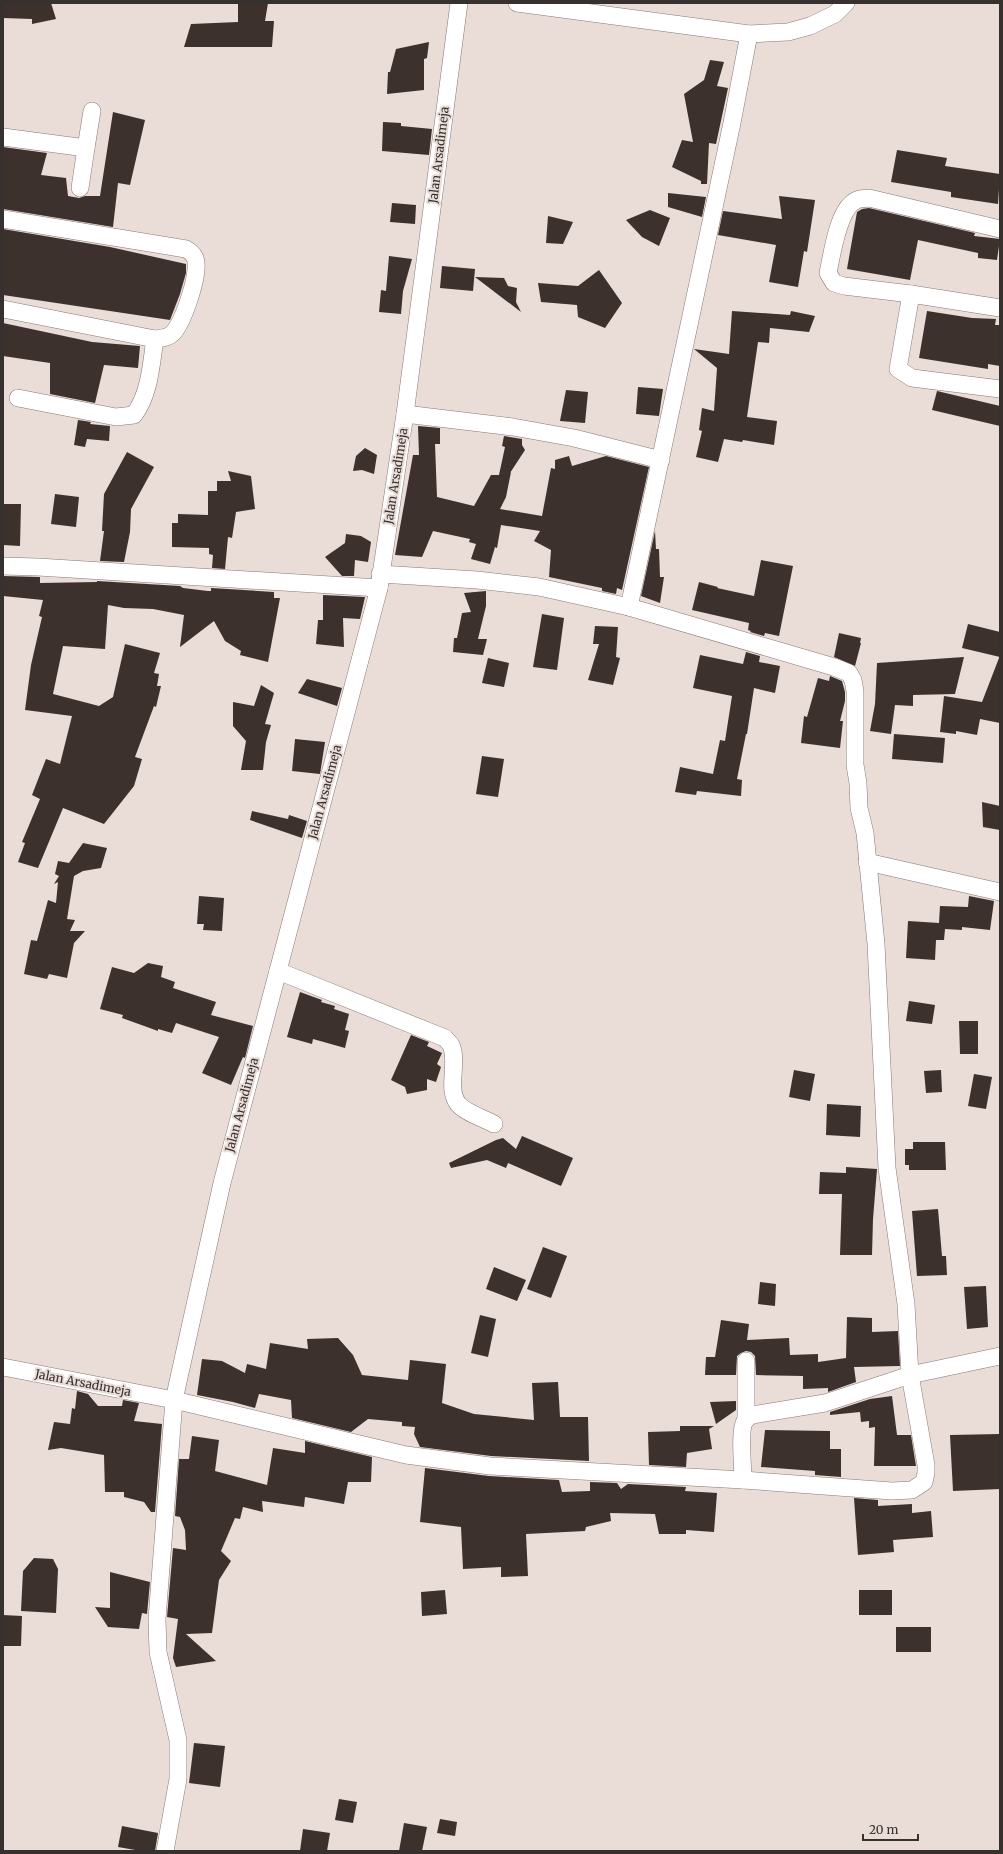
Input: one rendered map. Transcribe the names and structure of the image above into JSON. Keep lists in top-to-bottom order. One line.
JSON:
{"streets":{"street":["Jalan Arsadimeja"]},"scale_bar":"20 m"}
